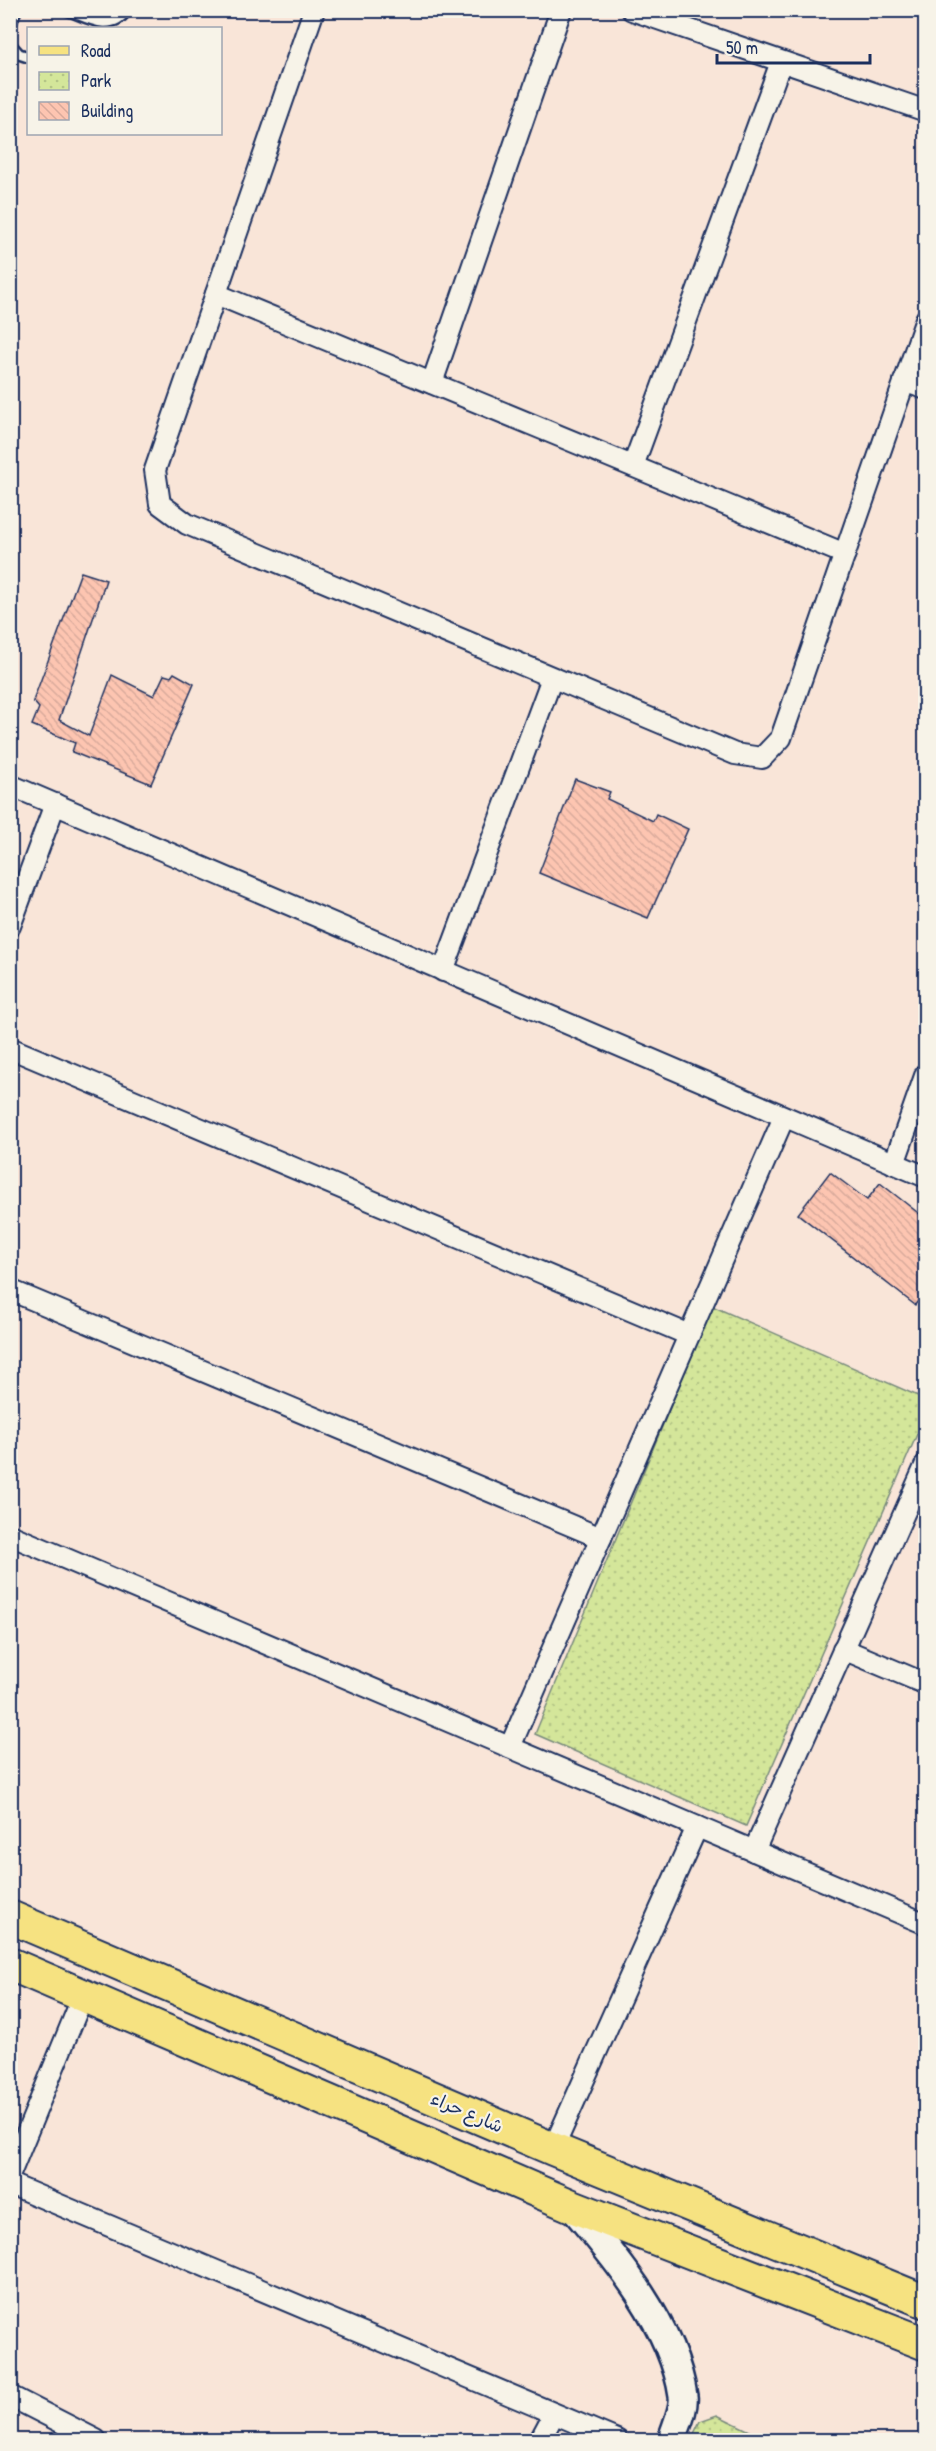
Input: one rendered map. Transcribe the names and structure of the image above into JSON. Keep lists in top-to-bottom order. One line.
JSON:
{"streets":{"main road":["شارع حراء"]},"legend":["Road","Park","Building"],"scale_bar":"50 m"}
